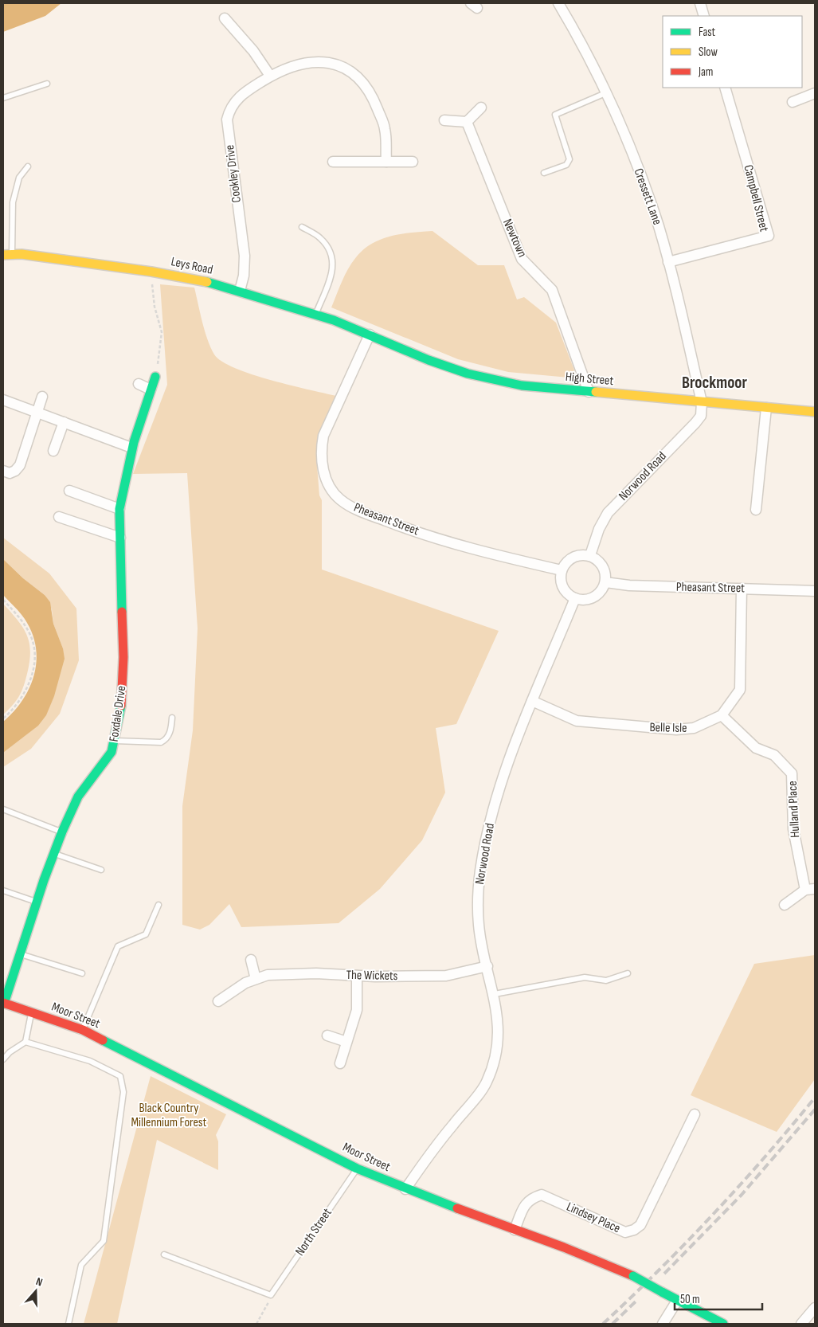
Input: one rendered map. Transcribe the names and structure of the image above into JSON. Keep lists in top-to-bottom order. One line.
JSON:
{"streets":{"street":["Cookley Drive","Cressett Lane","Campbell Street","Newtown","Leys Road","High Street","Norwood Road","Pheasant Street","Foxdale Drive","Belle Isle","Hulland Place","The Wickets","Moor Street","Lindsey Place"],"lane":["North Street"]},"crossings":[["Cookley Drive","Leys Road"],["Cressett Lane","Campbell Street"],["Cressett Lane","High Street"],["Cressett Lane","Norwood Road"],["Newtown","High Street"],["Leys Road","High Street"],["Leys Road","Pheasant Street"],["High Street","Norwood Road"],["High Street","Pheasant Street"],["Norwood Road","Pheasant Street"],["Norwood Road","Belle Isle"],["Norwood Road","The Wickets"],["Norwood Road","Moor Street"],["Pheasant Street","Belle Isle"],["Foxdale Drive","Moor Street"],["Belle Isle","Hulland Place"],["Moor Street","Lindsey Place"],["Moor Street","North Street"]],"districts":["Brockmoor"],"parks":["Black Country Millennium Forest"],"legend":["Fast","Slow","Jam"],"scale_bar":"50 m","north":"top"}
